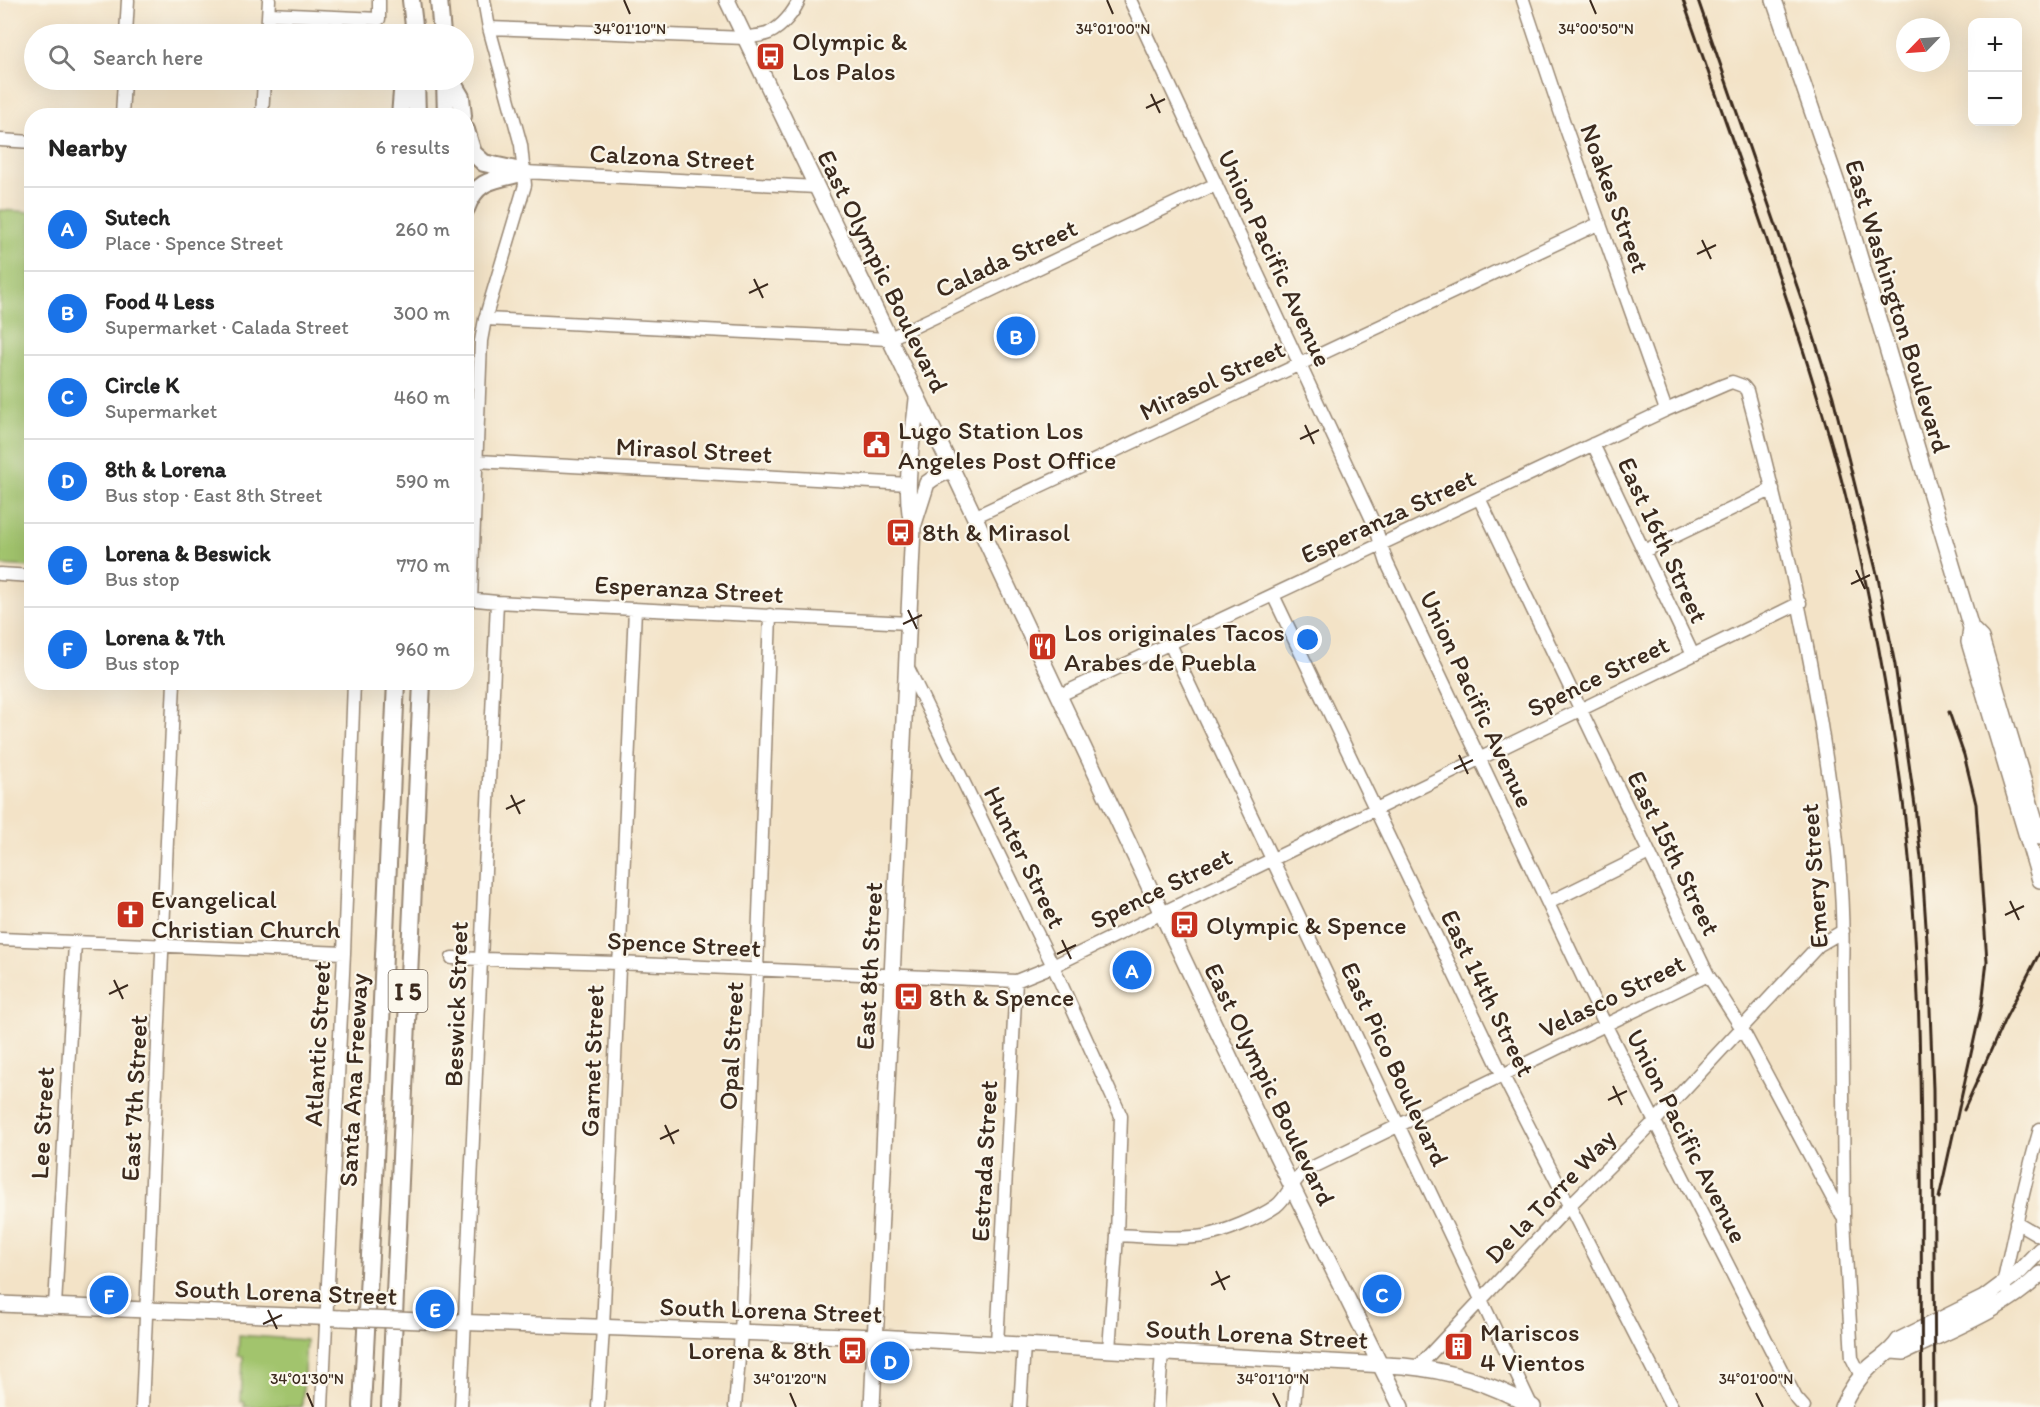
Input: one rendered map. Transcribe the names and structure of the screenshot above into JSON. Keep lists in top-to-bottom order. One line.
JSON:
{"streets":{"highway":["I 5","Santa Ana Freeway"],"main road":["East Olympic Boulevard","East Washington Boulevard","East 8th Street","South Lorena Street"],"street":["Calzona Street","Noakes Street","Calada Street","Union Pacific Avenue","Mirasol Street","Esperanza Street","East 16th Street","Spence Street","East 15th Street","Hunter Street","Emery Street","East 14th Street","Velasco Street","Beswick Street","Atlantic Street","Opal Street","Garnet Street","East Pico Boulevard","East 7th Street","Lee Street","Estrada Street","De la Torre Way"]},"crossings":[["Calzona Street","East Olympic Boulevard"],["Noakes Street","Mirasol Street"],["Noakes Street","Esperanza Street"],["Calada Street","Union Pacific Avenue"],["Calada Street","East Olympic Boulevard"],["Union Pacific Avenue","Mirasol Street"],["Union Pacific Avenue","Esperanza Street"],["Union Pacific Avenue","Spence Street"],["Union Pacific Avenue","Velasco Street"],["Union Pacific Avenue","De la Torre Way"],["East Olympic Boulevard","Mirasol Street"],["East Olympic Boulevard","Esperanza Street"],["East Olympic Boulevard","Spence Street"],["East Olympic Boulevard","East 8th Street"],["East Olympic Boulevard","Velasco Street"],["East Olympic Boulevard","South Lorena Street"],["Mirasol Street","East 8th Street"],["Esperanza Street","East 16th Street"],["Esperanza Street","East 15th Street"],["Esperanza Street","Emery Street"],["Esperanza Street","East 8th Street"],["Esperanza Street","East 14th Street"],["Esperanza Street","Beswick Street"],["Esperanza Street","Opal Street"],["Esperanza Street","Garnet Street"],["Esperanza Street","East Pico Boulevard"],["East 16th Street","Spence Street"],["Spence Street","East 15th Street"],["Spence Street","Hunter Street"],["Spence Street","Emery Street"],["Spence Street","East 8th Street"],["Spence Street","East 14th Street"],["Spence Street","Beswick Street"],["Spence Street","Opal Street"],["Spence Street","Garnet Street"],["Spence Street","East Pico Boulevard"],["Spence Street","Estrada Street"],["East 15th Street","Emery Street"],["East 15th Street","Velasco Street"],["East 15th Street","De la Torre Way"],["Hunter Street","East 8th Street"],["Hunter Street","Velasco Street"],["Hunter Street","South Lorena Street"],["Emery Street","De la Torre Way"],["East 8th Street","South Lorena Street"],["East 14th Street","Velasco Street"],["East 14th Street","De la Torre Way"],["Velasco Street","East Pico Boulevard"],["Beswick Street","South Lorena Street"],["Atlantic Street","South Lorena Street"],["Opal Street","South Lorena Street"],["Garnet Street","South Lorena Street"],["East Pico Boulevard","De la Torre Way"],["East Pico Boulevard","South Lorena Street"],["East 7th Street","South Lorena Street"],["Lee Street","South Lorena Street"],["Estrada Street","South Lorena Street"],["De la Torre Way","South Lorena Street"]],"places":{"bus stop":["Olympic & Los Palos","8th & Mirasol","Olympic & Spence","8th & Spence","Lorena & 8th"],"public building":["Lugo Station Los Angeles Post Office"],"restaurant":["Los originales Tacos Arabes de Puebla"],"church":["Evangelical Christian Church"],"building":["Mariscos 4 Vientos"]},"north":"bottom left","page":{"map_buttons":["+","−"],"search":"Search here","heading":["Nearby","6 results"],"list":[{"mark":"A","name":"Sutech","note":"Place · Spence Street","value":"260 m"},{"mark":"B","name":"Food 4 Less","note":"Supermarket · Calada Street","value":"300 m"},{"mark":"C","name":"Circle K","note":"Supermarket","value":"460 m"},{"mark":"D","name":"8th & Lorena","note":"Bus stop · East 8th Street","value":"590 m"},{"mark":"E","name":"Lorena & Beswick","note":"Bus stop","value":"770 m"},{"mark":"F","name":"Lorena & 7th","note":"Bus stop","value":"960 m"}],"pins":["B","A","C","F","E","D"]},"coordinates":["34°00'50\"N","34°01'10\"N","34°01'00\"N","34°01'30\"N","34°01'20\"N"]}
